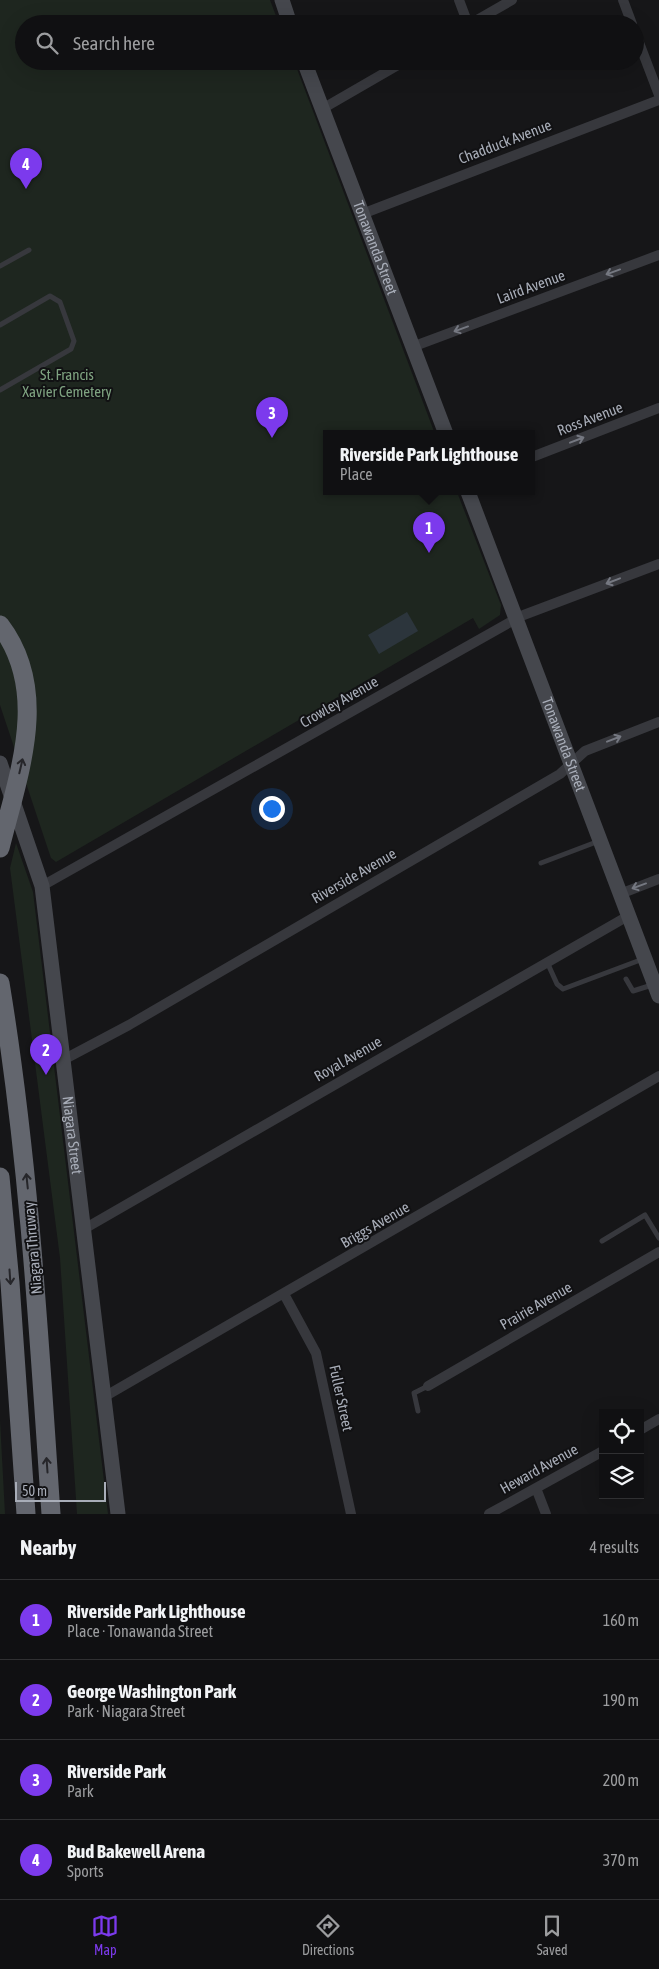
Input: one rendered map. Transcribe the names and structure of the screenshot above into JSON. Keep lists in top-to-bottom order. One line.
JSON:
{"streets":{"highway":["Niagara Thruway"],"street":["Chadduck Avenue","Tonawanda Street","Laird Avenue","Ross Avenue","Crowley Avenue","Riverside Avenue","Royal Avenue","Niagara Street","Briggs Avenue","Prairie Avenue","Fuller Street","Heward Avenue"]},"crossings":[["Chadduck Avenue","Tonawanda Street"],["Tonawanda Street","Laird Avenue"],["Tonawanda Street","Crowley Avenue"],["Tonawanda Street","Riverside Avenue"],["Tonawanda Street","Royal Avenue"],["Crowley Avenue","Niagara Street"],["Riverside Avenue","Niagara Street"],["Royal Avenue","Niagara Street"],["Niagara Street","Briggs Avenue"],["Briggs Avenue","Fuller Street"]],"one_way":["Laird Avenue","Ross Avenue"],"parks":["St. Francis Xavier Cemetery"],"scale_bar":"50 m","page":{"search":"Search here","pins":["4","3","1","2"],"popup":["Riverside Park Lighthouse","Place"],"scale":"50 m","heading":["Nearby","4 results"],"list":[{"mark":"1","name":"Riverside Park Lighthouse","note":"Place · Tonawanda Street","value":"160 m"},{"mark":"2","name":"George Washington Park","note":"Park · Niagara Street","value":"190 m"},{"mark":"3","name":"Riverside Park","note":"Park","value":"200 m"},{"mark":"4","name":"Bud Bakewell Arena","note":"Sports","value":"370 m"}],"nav":["Map","Directions","Saved"]}}
